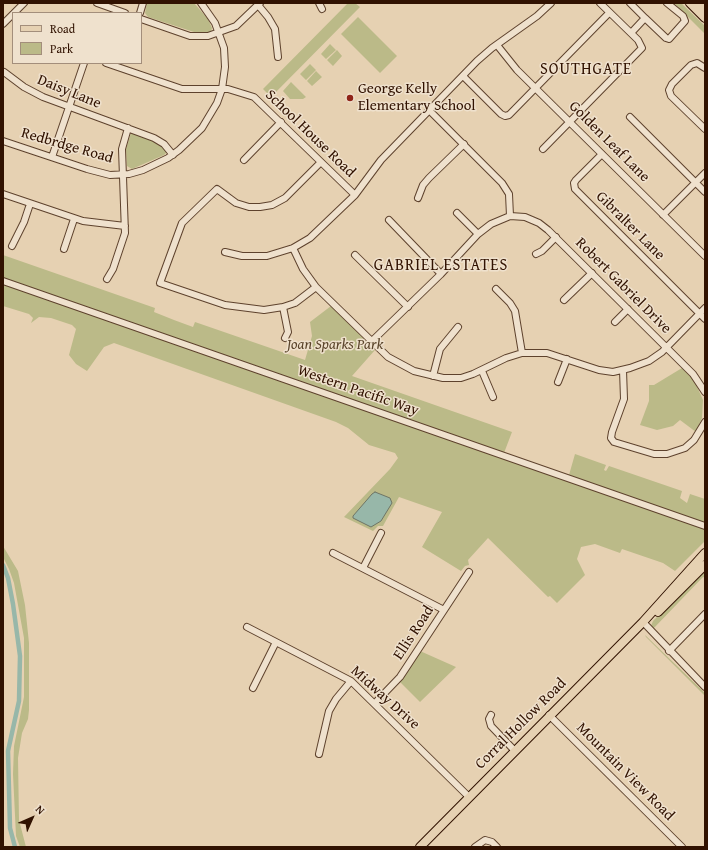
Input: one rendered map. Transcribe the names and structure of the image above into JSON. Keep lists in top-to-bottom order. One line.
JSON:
{"streets":{"main road":["Corral Hollow Road"],"street":["Daisy Lane","School House Road","Golden Leaf Lane","Redbrdge Road","Gibralter Lane","Robert Gabriel Drive","Western Pacific Way","Ellis Road","Midway Drive","Mountain View Road"]},"crossings":[["Daisy Lane","Redbrdge Road"],["School House Road","Redbrdge Road"],["Golden Leaf Lane","Gibralter Lane"],["Ellis Road","Midway Drive"],["Midway Drive","Corral Hollow Road"],["Corral Hollow Road","Mountain View Road"]],"districts":["SOUTHGATE","GABRIEL ESTATES"],"parks":["Joan Sparks Park"],"places":["George Kelly Elementary School"],"legend":["Road","Park"],"north":"top right"}
